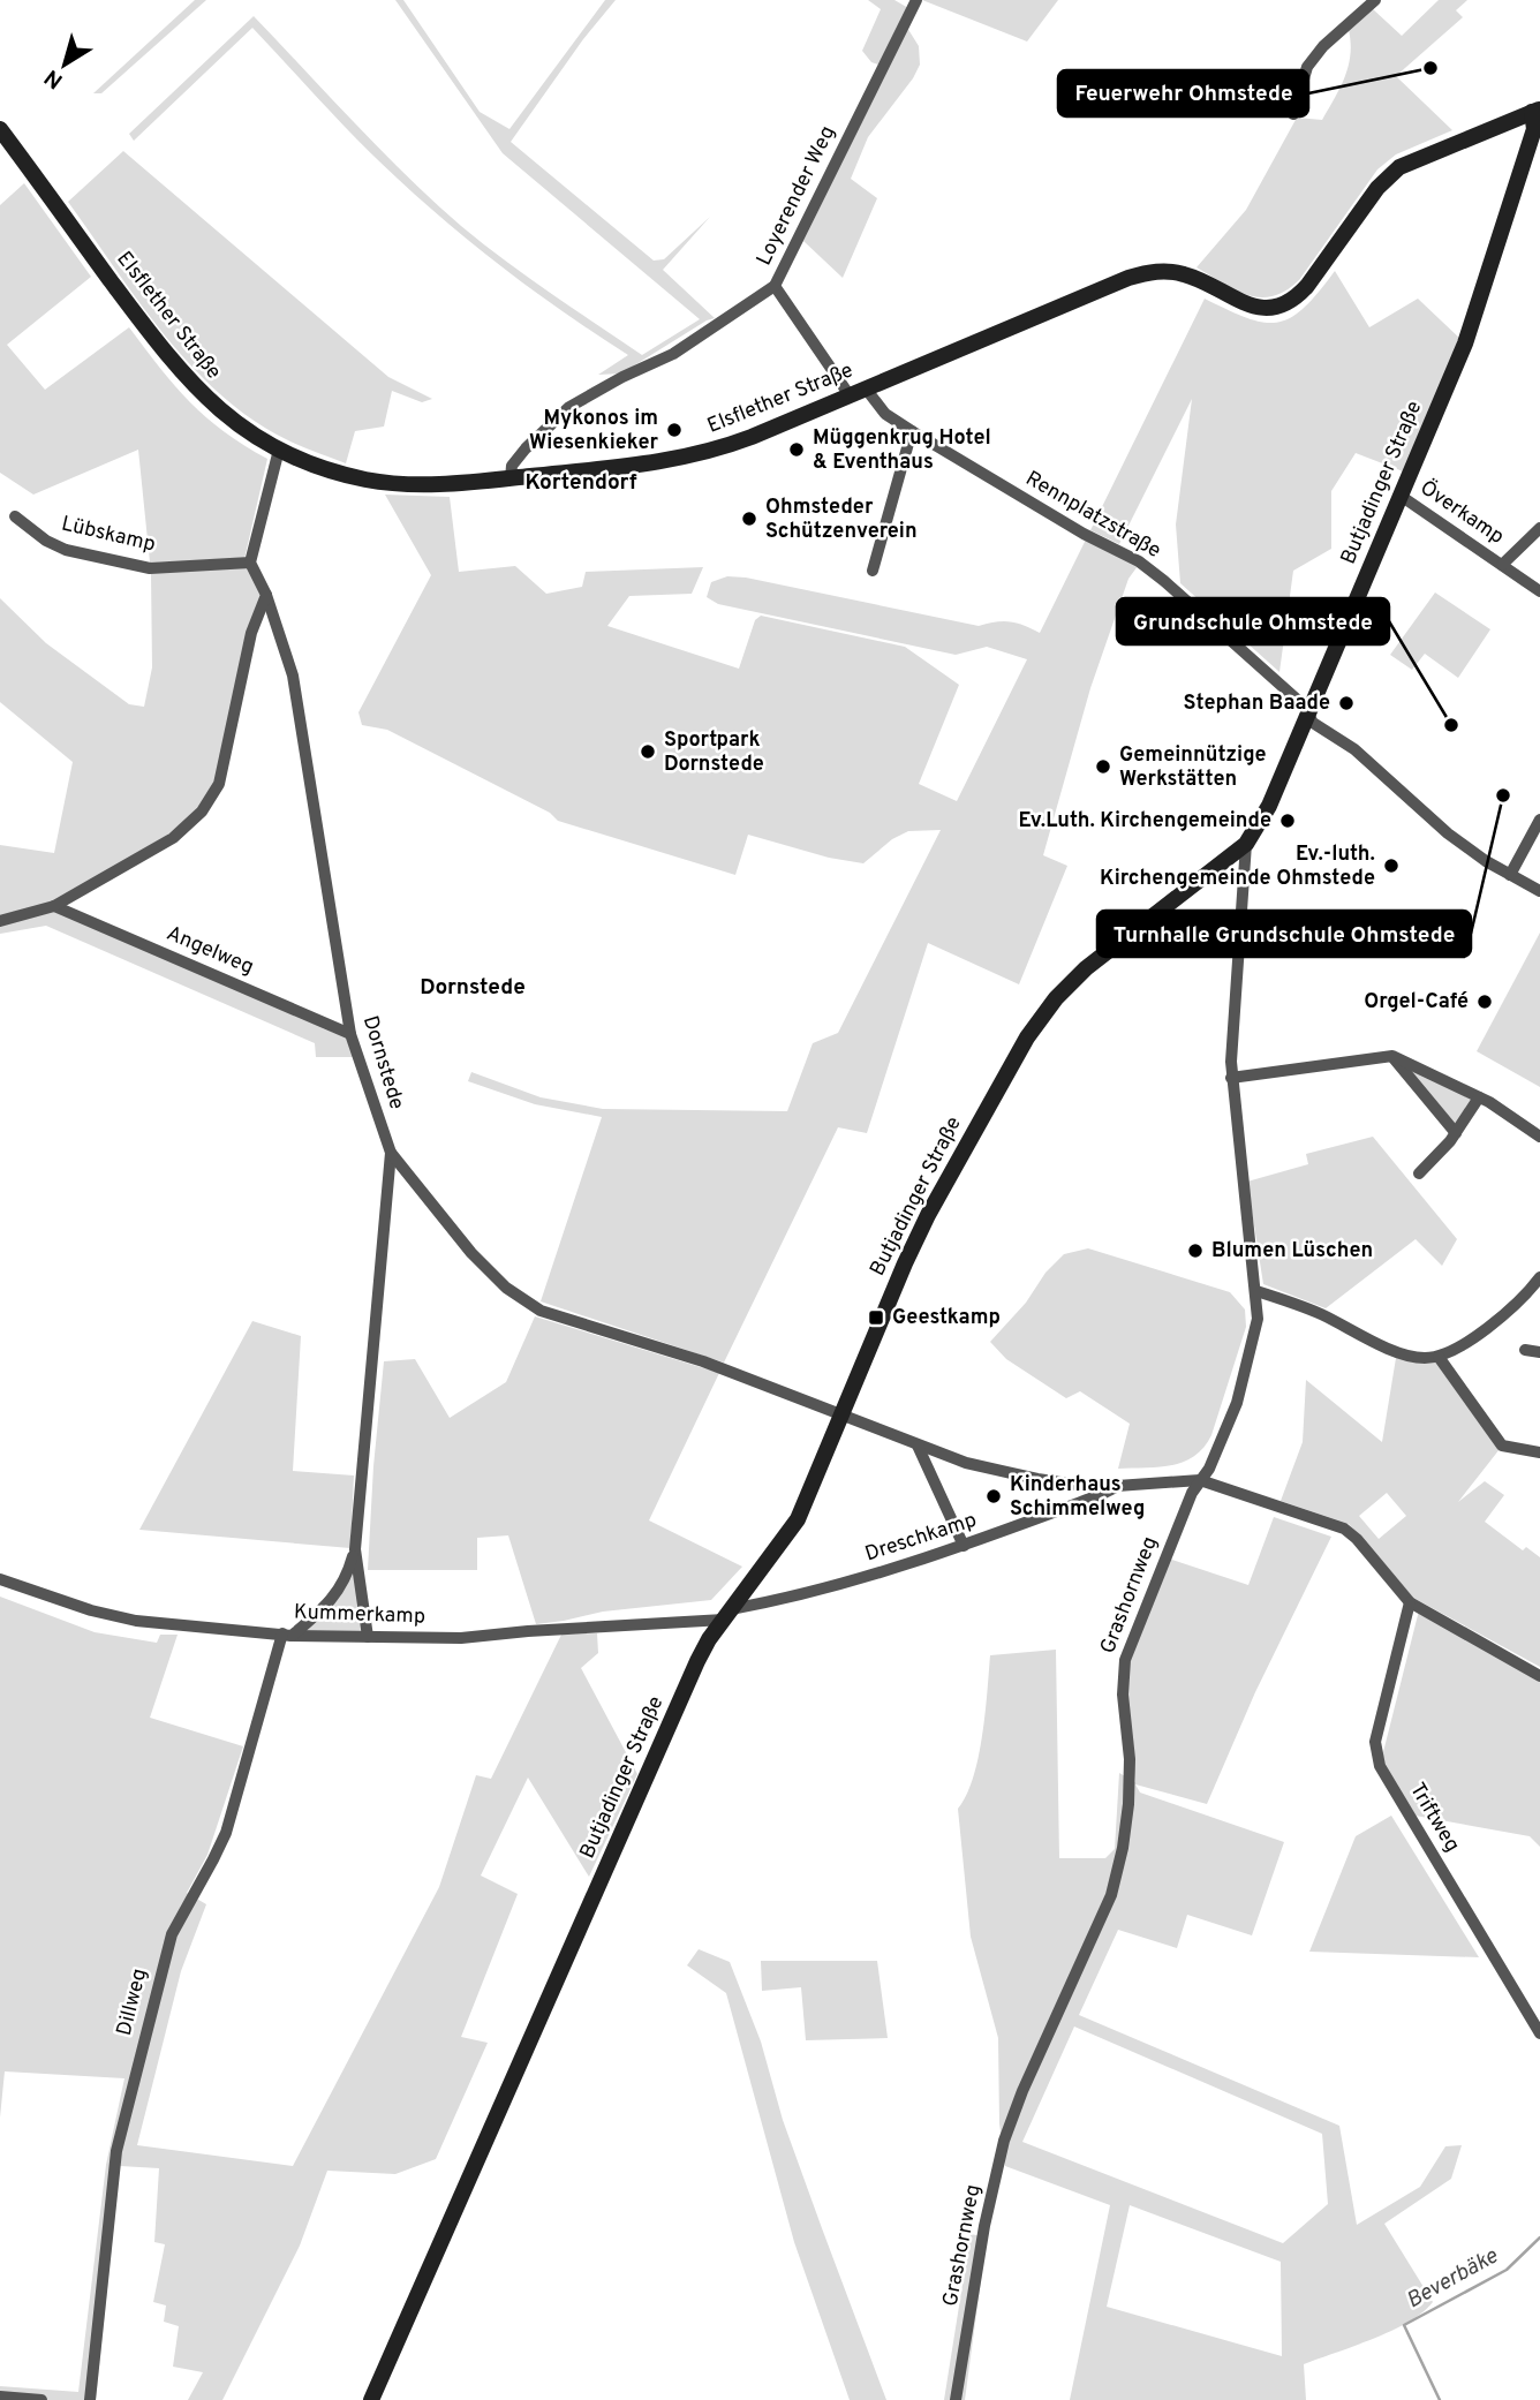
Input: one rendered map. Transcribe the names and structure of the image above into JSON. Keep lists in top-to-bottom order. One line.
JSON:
{"streets":{"street":["Loyerender Weg","Elsflether Straße","Butjadinger Straße","Överkamp","Rennplatzstraße","Lübskamp","Angelweg","Dornstede","Dreschkamp","Grashornweg","Kummerkamp","Triftweg","Dillweg"]},"crossings":[["Loyerender Weg","Elsflether Straße"],["Elsflether Straße","Butjadinger Straße"],["Elsflether Straße","Rennplatzstraße"],["Butjadinger Straße","Överkamp"],["Butjadinger Straße","Rennplatzstraße"],["Butjadinger Straße","Dreschkamp"],["Butjadinger Straße","Grashornweg"],["Butjadinger Straße","Kummerkamp"],["Lübskamp","Dornstede"],["Angelweg","Dornstede"],["Dornstede","Kummerkamp"],["Dornstede","Dillweg"],["Dreschkamp","Kummerkamp"],["Kummerkamp","Dillweg"]],"districts":["Kortendorf","Dornstede"],"water":["Beverbäke"],"places":{"other":["Feuerwehr Ohmstede","Mykonos im Wiesenkieker","Müggenkrug Hotel & Eventhaus","Ohmsteder Schützenverein","Stephan Baade","Grundschule Ohmstede","Sportpark Dornstede","Gemeinnützige Werkstätten","Turnhalle Grundschule Ohmstede","Ev.Luth. Kirchengemeinde","Ev.-luth. Kirchengemeinde Ohmstede","Orgel-Café","Blumen Lüschen","Kinderhaus Schimmelweg"],"transit":["Geestkamp"]},"north":"bottom left"}
